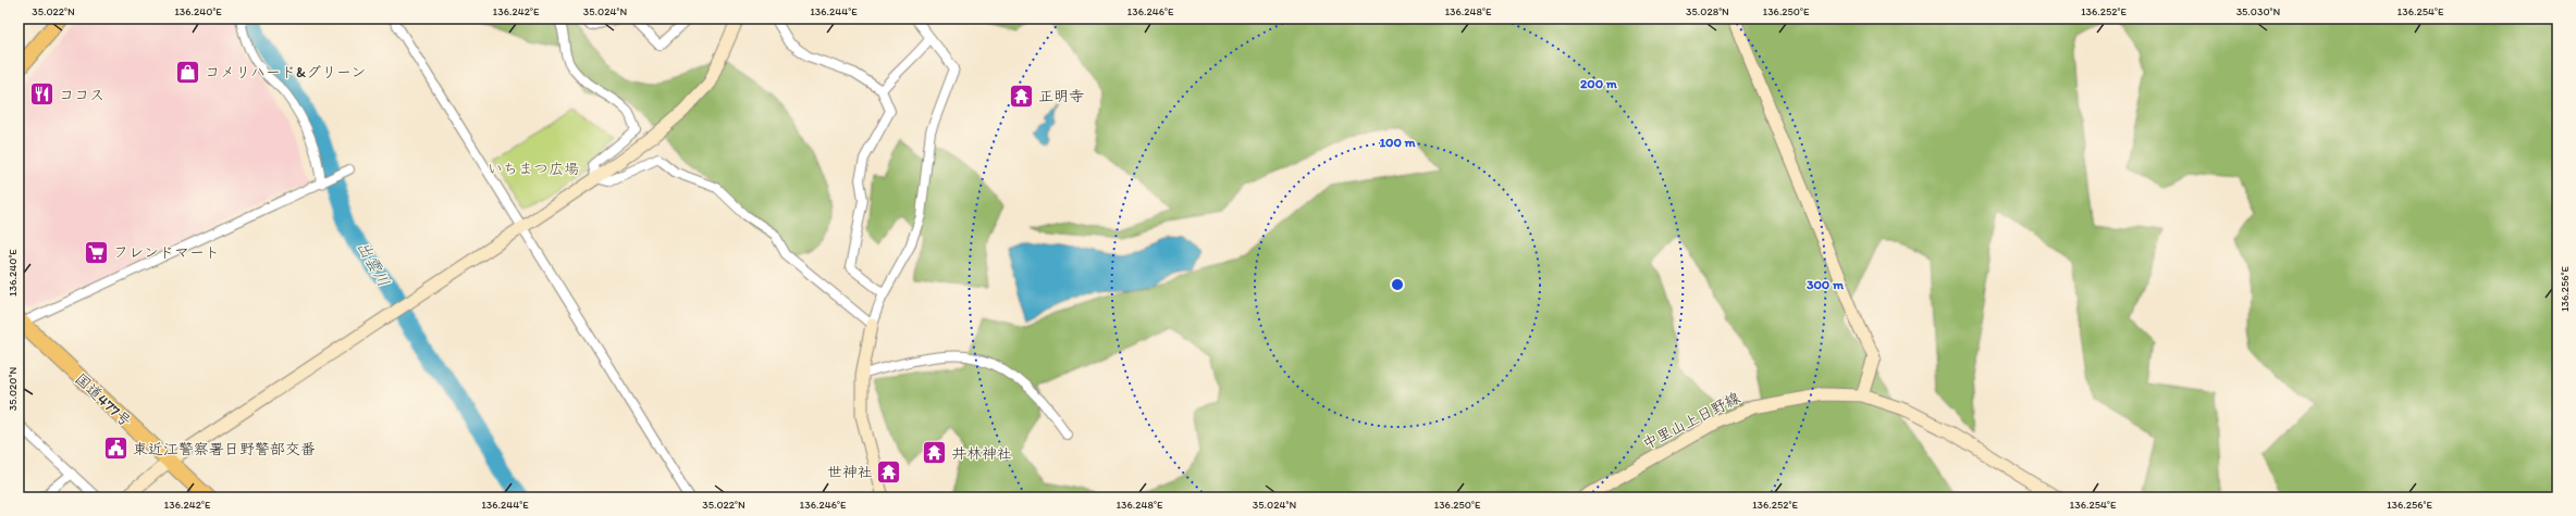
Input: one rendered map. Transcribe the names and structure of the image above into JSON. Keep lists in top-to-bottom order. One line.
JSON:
{"streets":{"highway":["国道477号"],"street":["中里山上日野線"]},"water":["出雲川"],"parks":["いちまつ広場"],"places":{"shop":["コメリハード&グリーン"],"restaurant":["ココス"],"temple":["正明寺","井林神社","世神社"],"supermarket":["フレンドマート"],"public building":["東近江警察署日野警部交番"]},"coordinates":["35.022°N","136.240°E","136.242°E","35.024°N","136.244°E","136.246°E","136.248°E","35.028°N","136.250°E","136.252°E","35.030°N","136.254°E","136.256°E","35.020°N"],"rings":["200 m","100 m","300 m"]}
